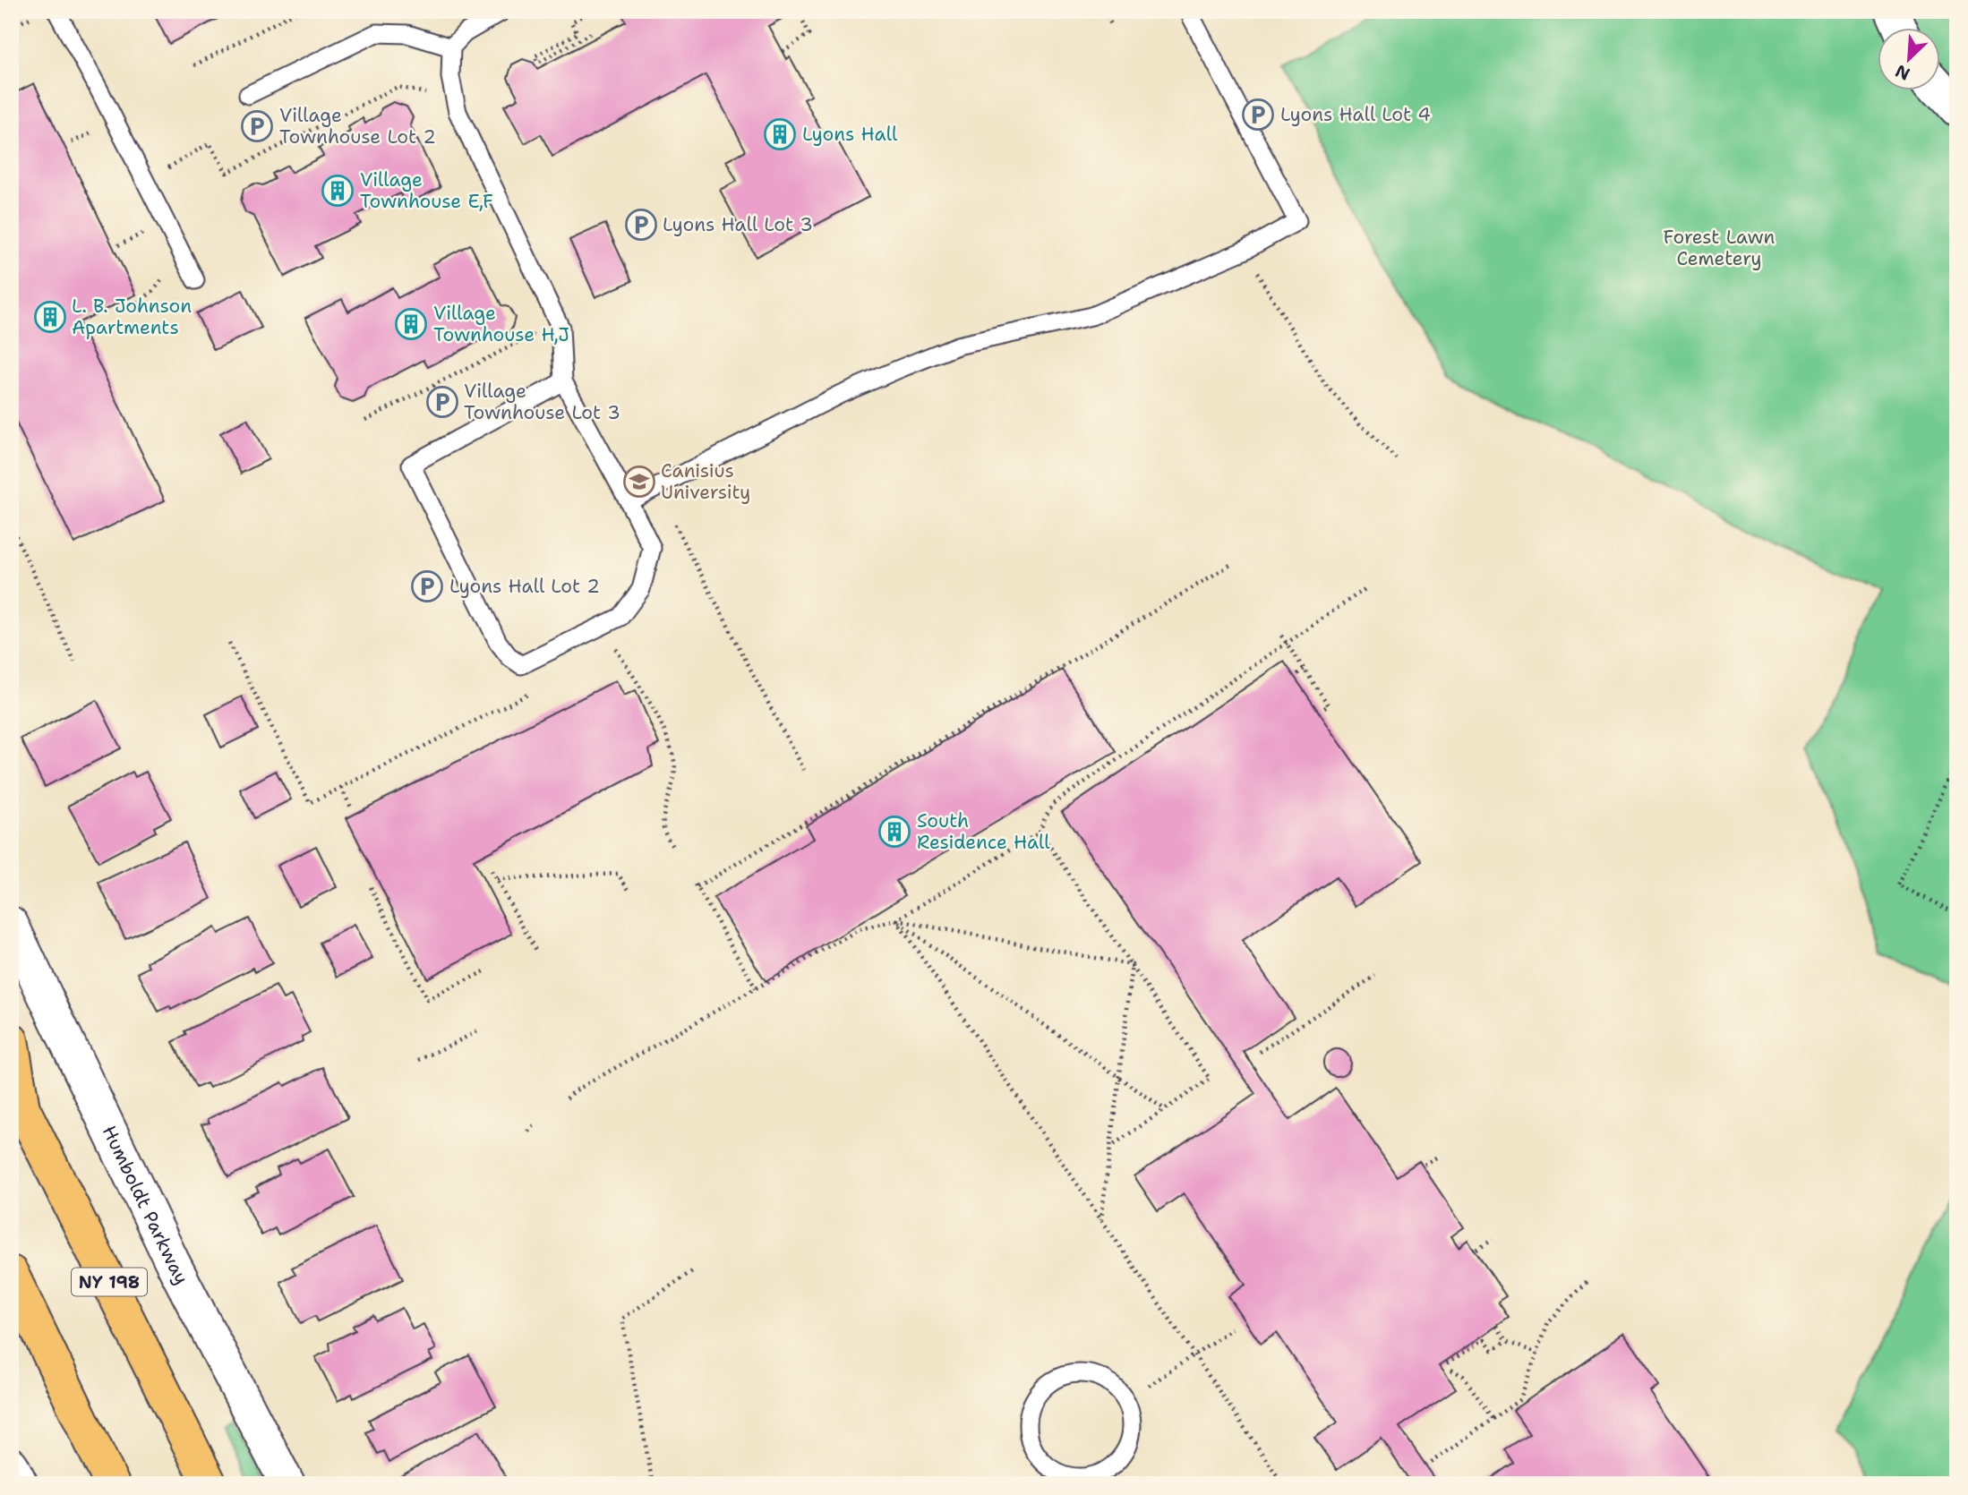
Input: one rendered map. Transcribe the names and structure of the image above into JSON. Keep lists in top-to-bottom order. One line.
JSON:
{"streets":{"highway":["NY 198"],"street":["Humboldt Parkway"]},"parks":["Forest Lawn Cemetery"],"places":{"parking":["Lyons Hall Lot 4","Village Townhouse Lot 2","Lyons Hall Lot 3","Village Townhouse Lot 3","Lyons Hall Lot 2"],"building":["Lyons Hall","Village Townhouse E,F","L. B. Johnson Apartments","Village Townhouse H,J","South Residence Hall"],"school or university":["Canisius University"]},"north":"bottom left"}
